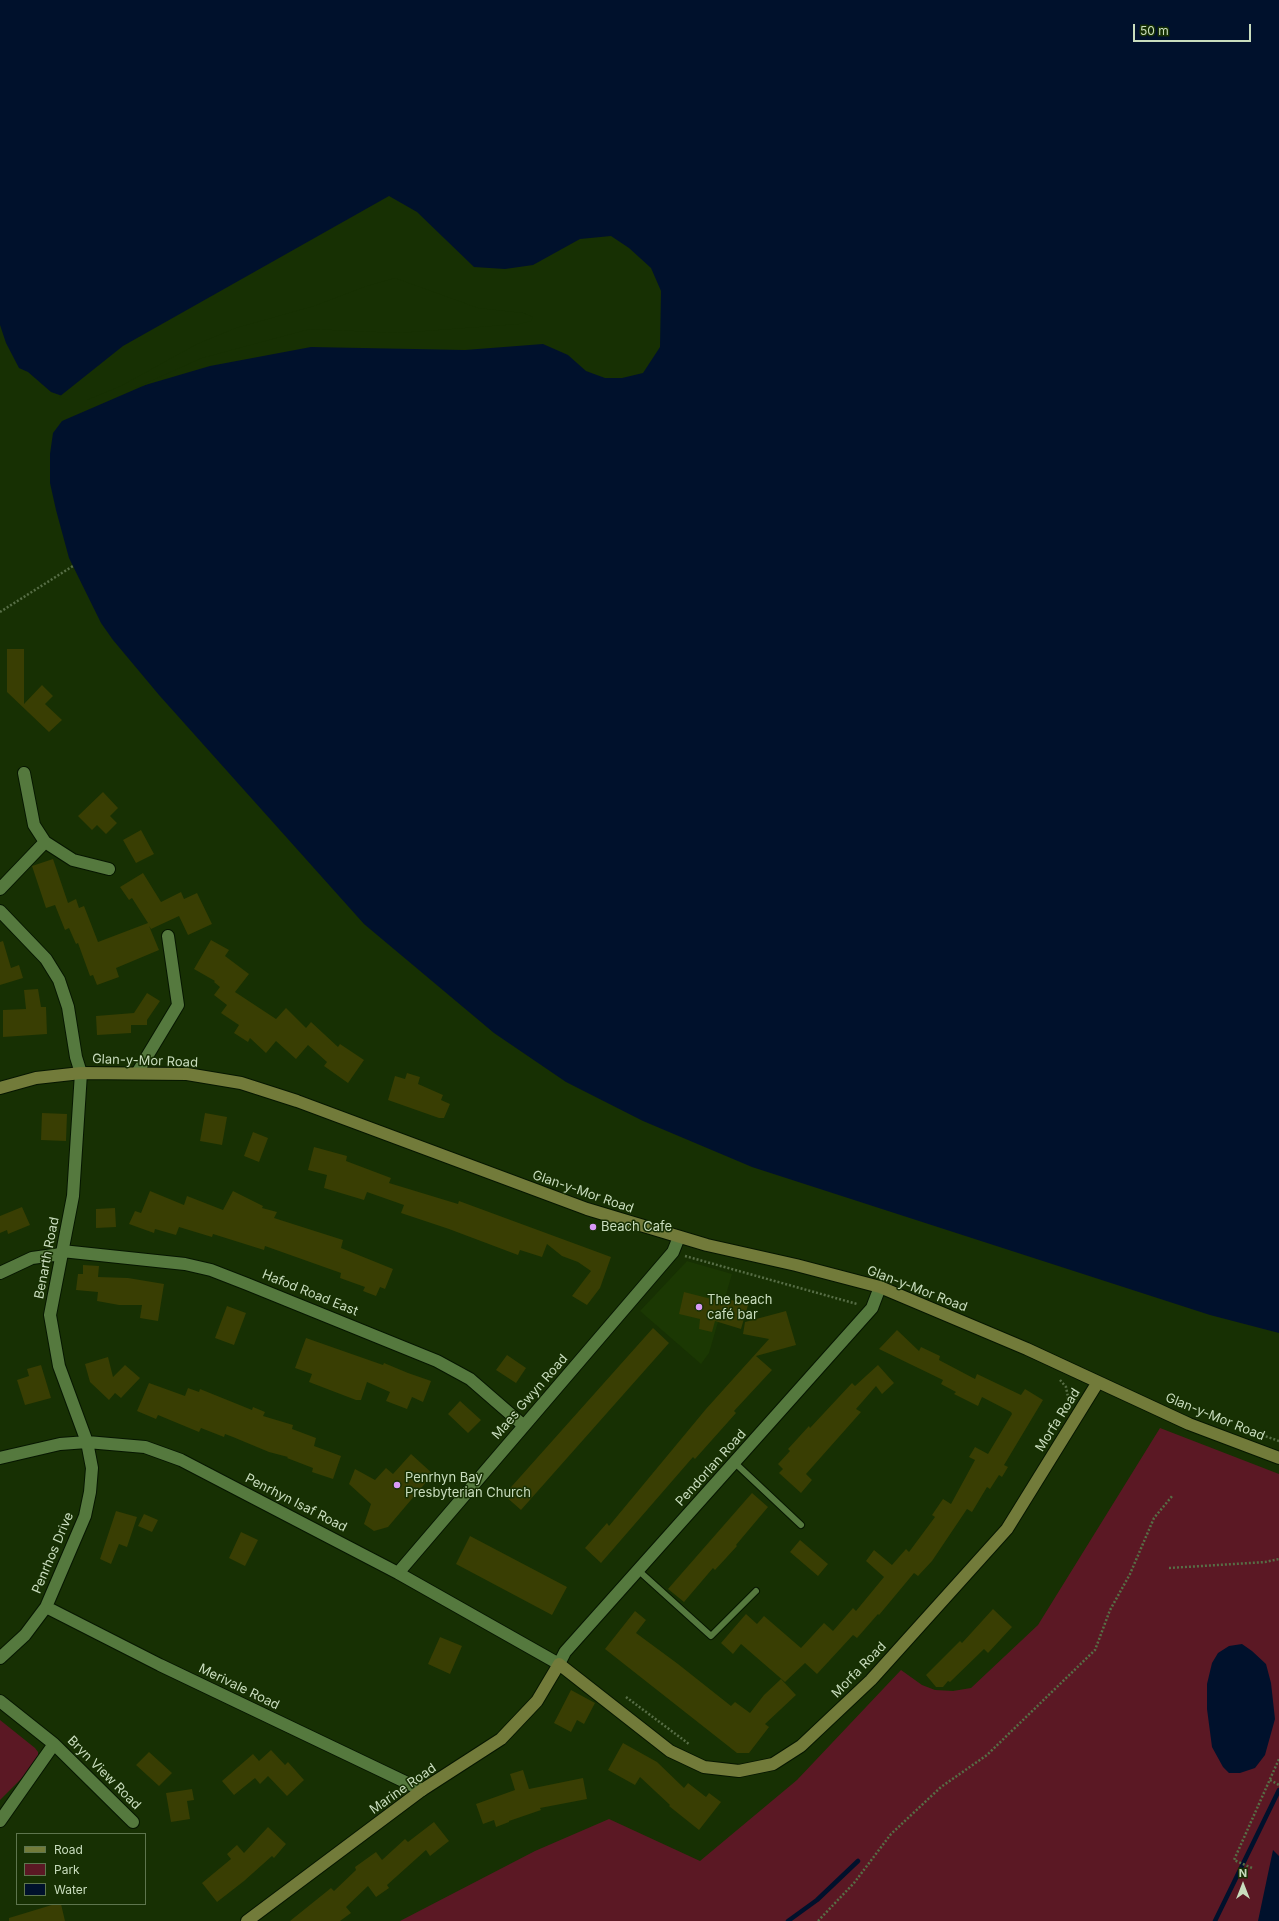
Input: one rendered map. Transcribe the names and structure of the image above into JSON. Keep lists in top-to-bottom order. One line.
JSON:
{"streets":{"street":["Glan-y-Mor Road","Benarth Road","Hafod Road East","Maes Gwyn Road","Morfa Road","Pendorlan Road","Penrhyn Isaf Road","Penrhos Drive","Merivale Road","Bryn View Road","Marine Road"]},"crossings":[["Glan-y-Mor Road","Benarth Road"],["Glan-y-Mor Road","Maes Gwyn Road"],["Glan-y-Mor Road","Morfa Road"],["Glan-y-Mor Road","Pendorlan Road"],["Benarth Road","Hafod Road East"],["Benarth Road","Penrhyn Isaf Road"],["Benarth Road","Penrhos Drive"],["Hafod Road East","Maes Gwyn Road"],["Maes Gwyn Road","Penrhyn Isaf Road"],["Morfa Road","Pendorlan Road"],["Morfa Road","Penrhyn Isaf Road"],["Morfa Road","Marine Road"],["Pendorlan Road","Penrhyn Isaf Road"],["Pendorlan Road","Marine Road"],["Penrhyn Isaf Road","Penrhos Drive"],["Penrhyn Isaf Road","Marine Road"],["Penrhos Drive","Merivale Road"],["Merivale Road","Marine Road"]],"places":["Beach Cafe","The beach café bar","Penrhyn Bay Presbyterian Church"],"legend":["Road","Park","Water"],"scale_bar":"50 m","north":"top"}
